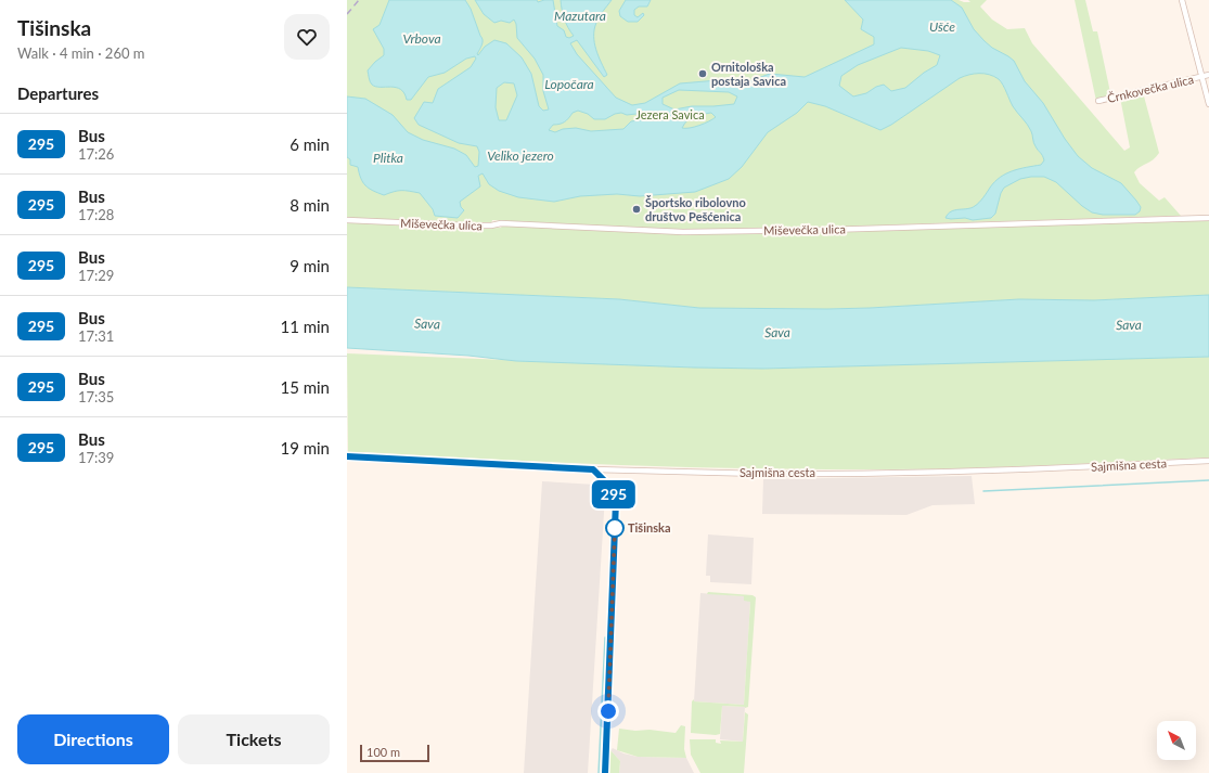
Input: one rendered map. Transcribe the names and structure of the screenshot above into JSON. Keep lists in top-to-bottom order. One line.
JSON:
{"streets":{"street":["Črnkovečka ulica","Miševečka ulica","Sajmišna cesta"]},"water":["Mazutara","Ušće","Vrbova","Lopočara","Veliko jezero","Plitka","Sava"],"parks":["Jezera Savica"],"places":["Ornitološka postaja Savica","Športsko ribolovno društvo Pešćenica","Tišinska"],"lines":["bus line 295"],"scale_bar":"100 m","north":"top left","page":{"heading":[["Tišinska","Walk · 4 min · 260 m"],"Departures"],"on_map":"295","list":[{"mark":"295","name":"Bus","note":"17:26","value":"6 min"},{"mark":"295","name":"Bus","note":"17:28","value":"8 min"},{"mark":"295","name":"Bus","note":"17:29","value":"9 min"},{"mark":"295","name":"Bus","note":"17:31","value":"11 min"},{"mark":"295","name":"Bus","note":"17:35","value":"15 min"},{"mark":"295","name":"Bus","note":"17:39","value":"19 min"}],"buttons":["Directions","Tickets"],"scale":"100 m"}}
